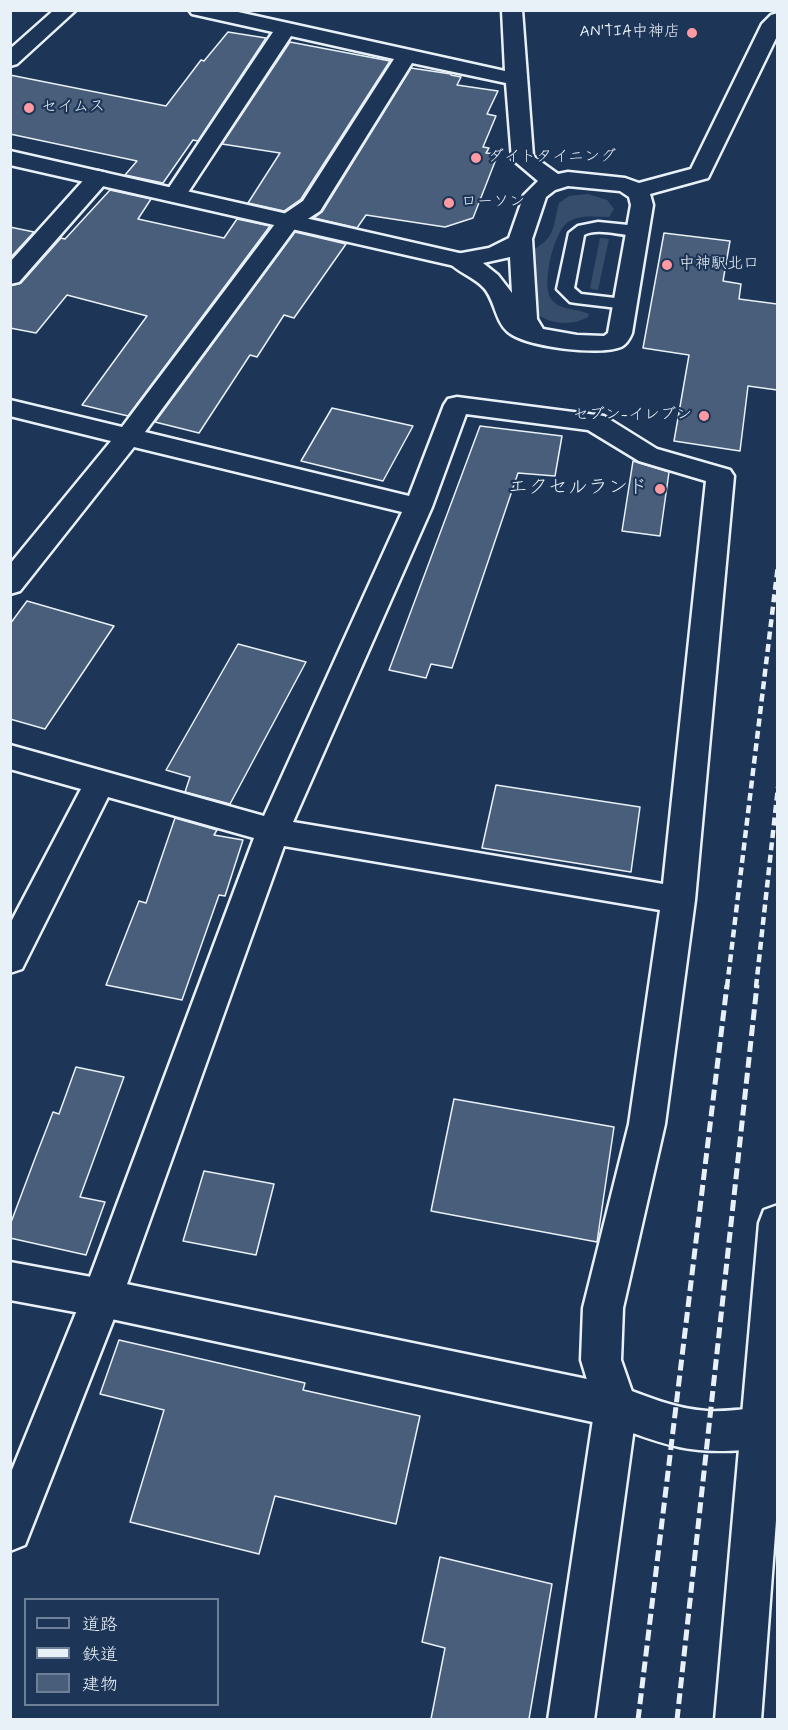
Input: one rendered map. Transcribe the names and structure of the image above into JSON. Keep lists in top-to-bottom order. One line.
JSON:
{"places":["AN'TIA中神店","セイムス","ダイトタイニング","ローソン","中神駅北口","セブン-イレブン","エクセルランド"],"legend":["道路","鉄道","建物"]}
